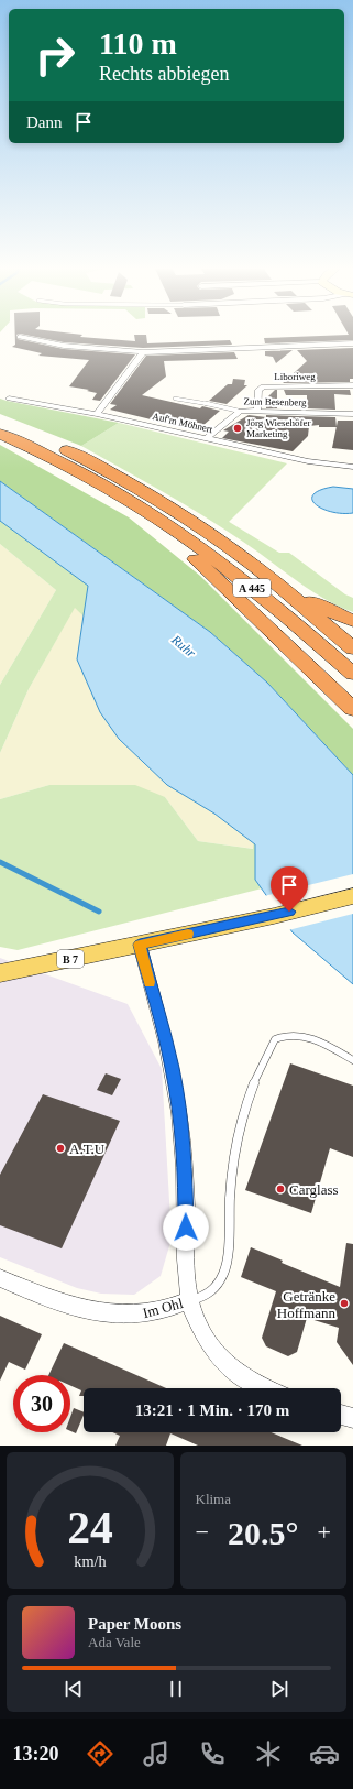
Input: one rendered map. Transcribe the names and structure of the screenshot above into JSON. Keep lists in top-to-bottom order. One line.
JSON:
{"streets":{"highway":["A 445"],"main road":["B 7"],"street":["Liboriweg","Zum Besenberg","Auf'm Möhnert","Im Ohl"]},"crossings":[["Liboriweg","Zum Besenberg"],["Zum Besenberg","Auf'm Möhnert"]],"water":["Ruhr"],"places":["Jörg Wiesehöfer Marketing","A.T.U","Carglass","Getränke Hoffmann"],"page":{"turn":["110 m","Rechts abbiegen"],"then":"Dann","limit":"30","trip":"13:21 · 1 Min. · 170 m","tile":"Klima","heat":["−","20.5°","+"],"song":["Paper Moons","Ada Vale"],"tabs":"13:20","gauge":["24","km/h"]}}
